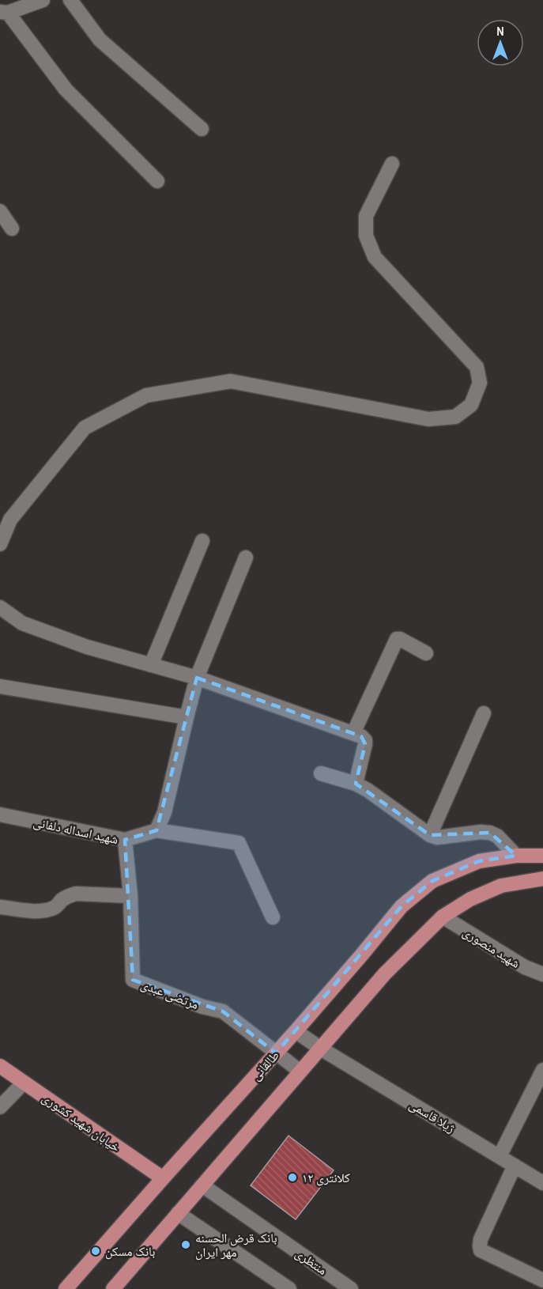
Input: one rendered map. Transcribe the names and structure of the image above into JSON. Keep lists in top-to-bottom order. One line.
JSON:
{"streets":{"main road":["طالقانی","خیابان شهید کشوری"],"street":["شهید اسداله دلفانی","شهید منصوری","مرتضی عبدی","ژیلا قاسمی","منتظری"]},"crossings":[["شهید اسداله دلفانی","مرتضی عبدی"],["مرتضی عبدی","طالقانی"],["طالقانی","ژیلا قاسمی"],["طالقانی","خیابان شهید کشوری"]],"places":["کلانتری ۱۲","بانک قرض الحسنه مهر ایران","بانک مسکن"],"north":"top"}
